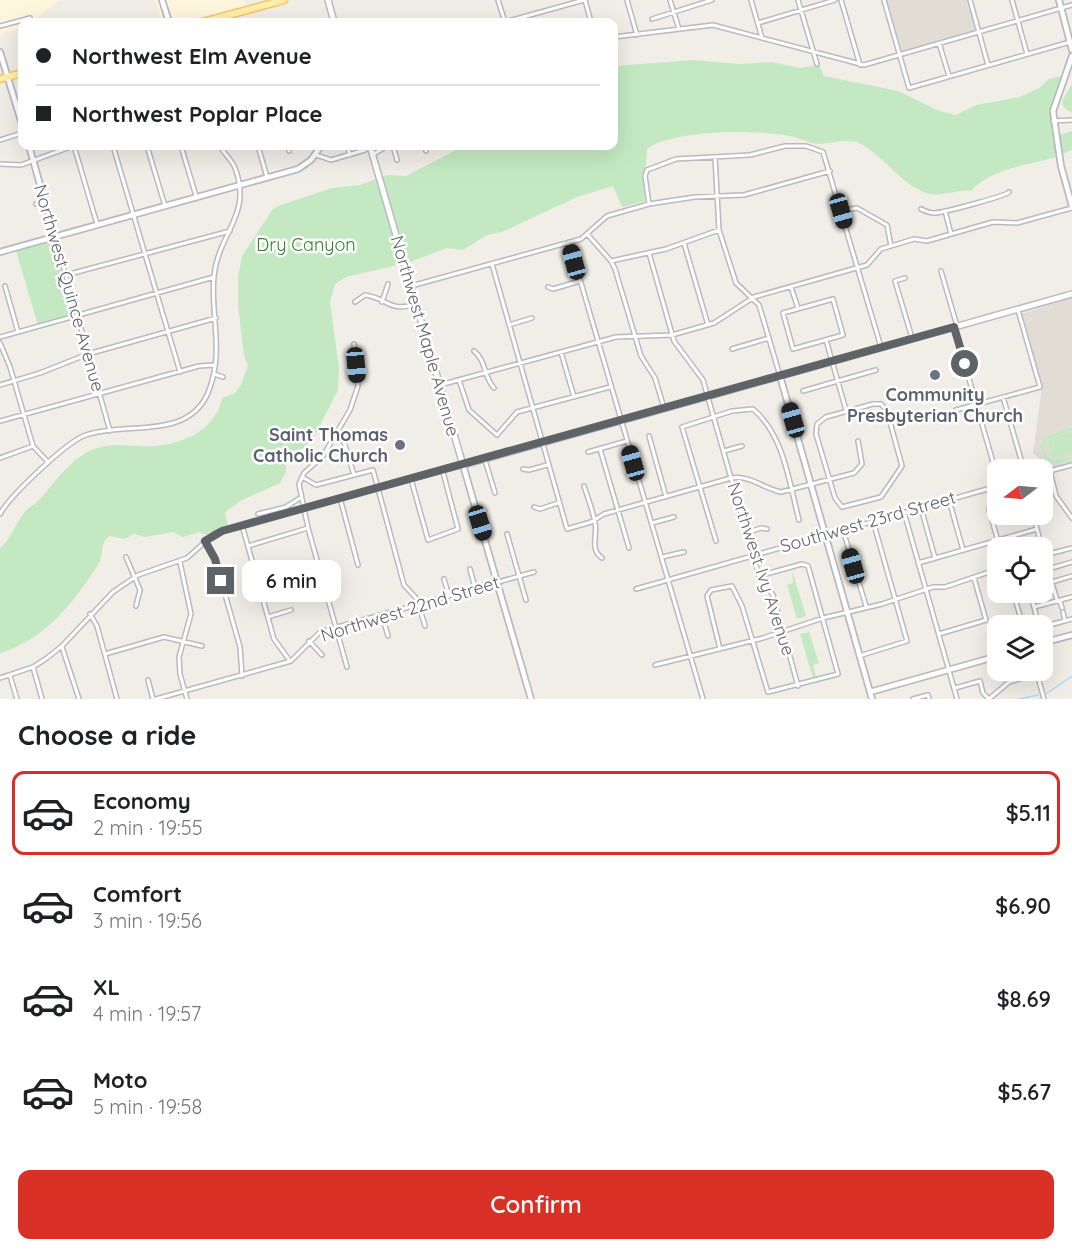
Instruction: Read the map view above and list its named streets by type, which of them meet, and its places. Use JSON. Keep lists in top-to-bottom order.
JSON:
{
  "streets": {
    "main road": ["Northwest Maple Avenue"],
    "street": [
      "Northwest Quince Avenue",
      "Southwest 23rd Street",
      "Northwest Ivy Avenue",
      "Northwest 22nd Street"
    ]
  },
  "crossings": [
    ["Northwest Maple Avenue", "Northwest 22nd Street"],
    ["Southwest 23rd Street", "Northwest Ivy Avenue"]
  ],
  "parks": ["Dry Canyon"],
  "places": ["Community Presbyterian Church", "Saint Thomas Catholic Church"],
  "north": "left",
  "page": {
    "banner": ["Northwest Elm Avenue", "Northwest Poplar Place"],
    "bubble": "6 min",
    "heading": "Choose a ride",
    "list": [
      {
        "name": "Economy",
        "note": "2 min · 19:55",
        "value": "$5.11"
      },
      {
        "name": "Comfort",
        "note": "3 min · 19:56",
        "value": "$6.90"
      },
      {
        "name": "XL",
        "note": "4 min · 19:57",
        "value": "$8.69"
      },
      {
        "name": "Moto",
        "note": "5 min · 19:58",
        "value": "$5.67"
      }
    ],
    "buttons": "Confirm"
  }
}
